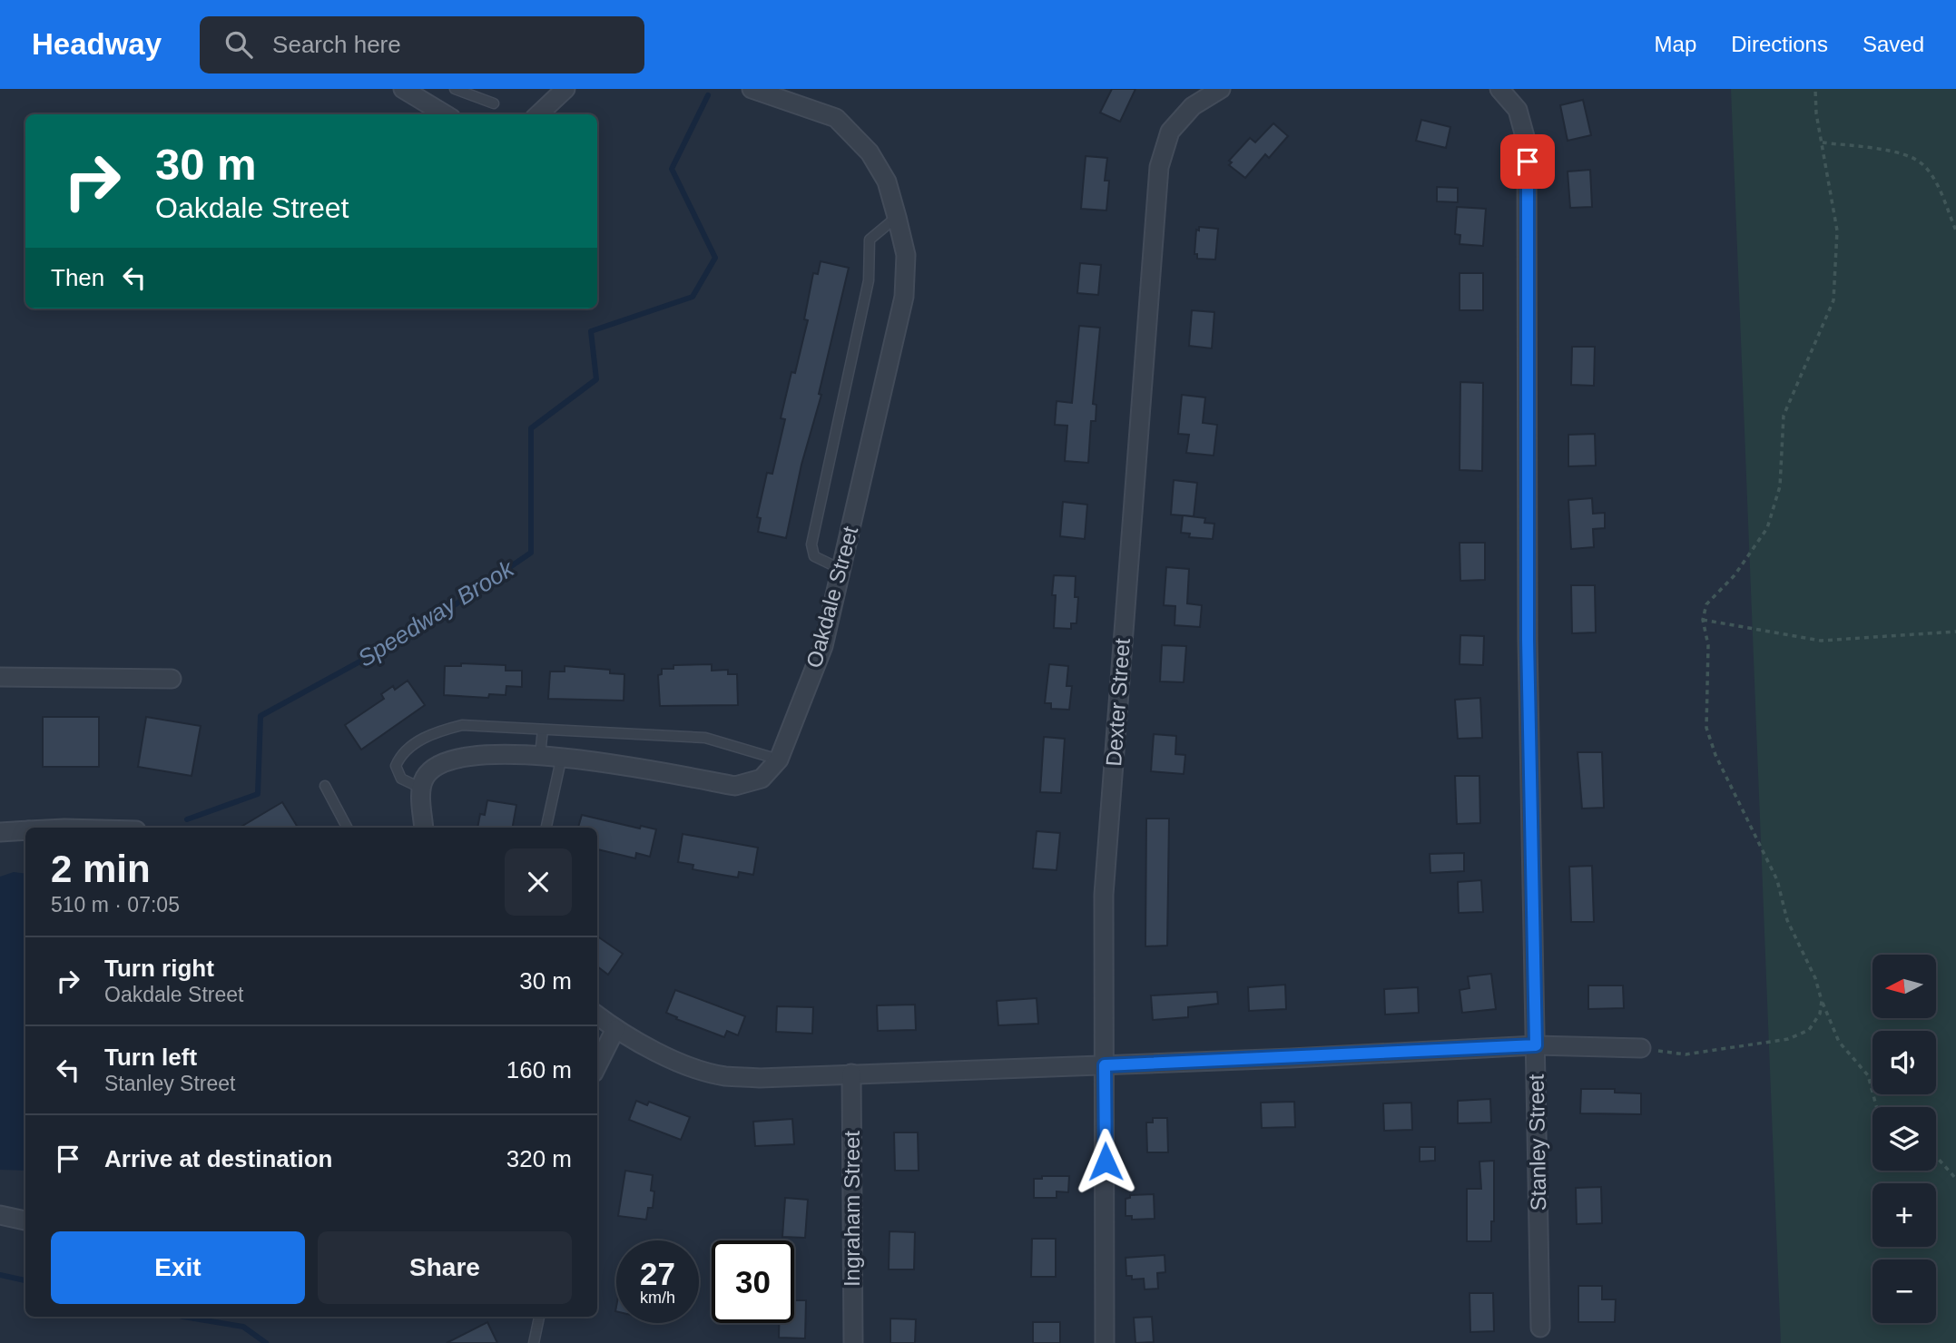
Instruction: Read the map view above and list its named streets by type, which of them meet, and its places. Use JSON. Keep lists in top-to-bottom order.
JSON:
{
  "streets": {
    "street": [
      "Oakdale Street",
      "Dexter Street",
      "Stanley Street",
      "Ingraham Street"
    ]
  },
  "water": ["Speedway Brook"],
  "north": "left",
  "page": {
    "header": "Headway",
    "search": "Search here",
    "nav": ["Map", "Directions", "Saved"],
    "turn": ["30 m", "Oakdale Street"],
    "then": "Then",
    "heading": ["2 min", "510 m · 07:05"],
    "list": [
      {
        "name": "Turn right",
        "note": "Oakdale Street",
        "value": "30 m"
      },
      {
        "name": "Turn left",
        "note": "Stanley Street",
        "value": "160 m"
      },
      {
        "name": "Arrive at destination",
        "value": "320 m"
      }
    ],
    "map_buttons": ["+", "−"],
    "buttons": ["Exit", "Share"],
    "speed": "27 km/h",
    "limit": "30"
  }
}
